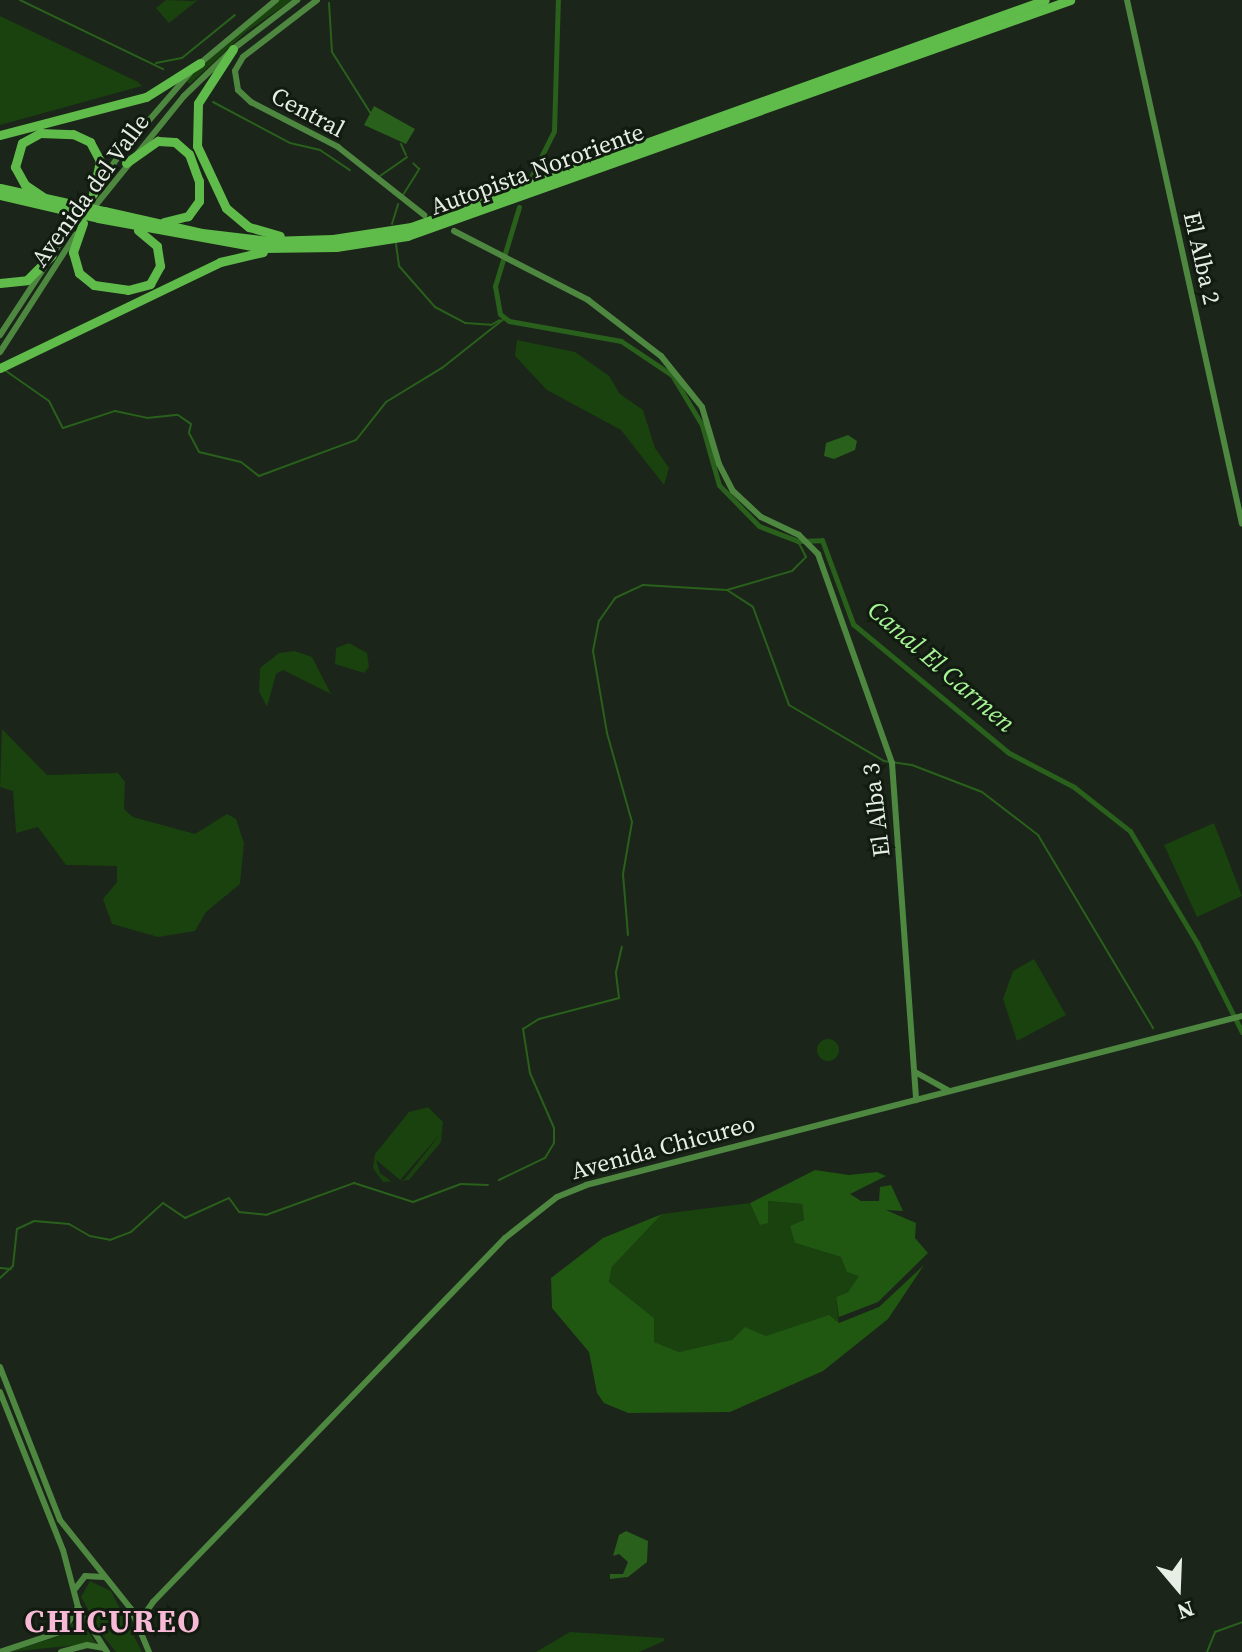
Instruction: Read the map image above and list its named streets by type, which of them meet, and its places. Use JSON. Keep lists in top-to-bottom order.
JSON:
{
  "streets": {
    "highway": ["Autopista Nororiente"],
    "main road": [
      "Central",
      "Avenida del Valle",
      "El Alba 2",
      "El Alba 3",
      "Avenida Chicureo"
    ]
  },
  "crossings": [
    ["El Alba 3", "Avenida Chicureo"]
  ],
  "districts": ["CHICUREO"],
  "water": ["Canal El Carmen"],
  "north": "bottom"
}
